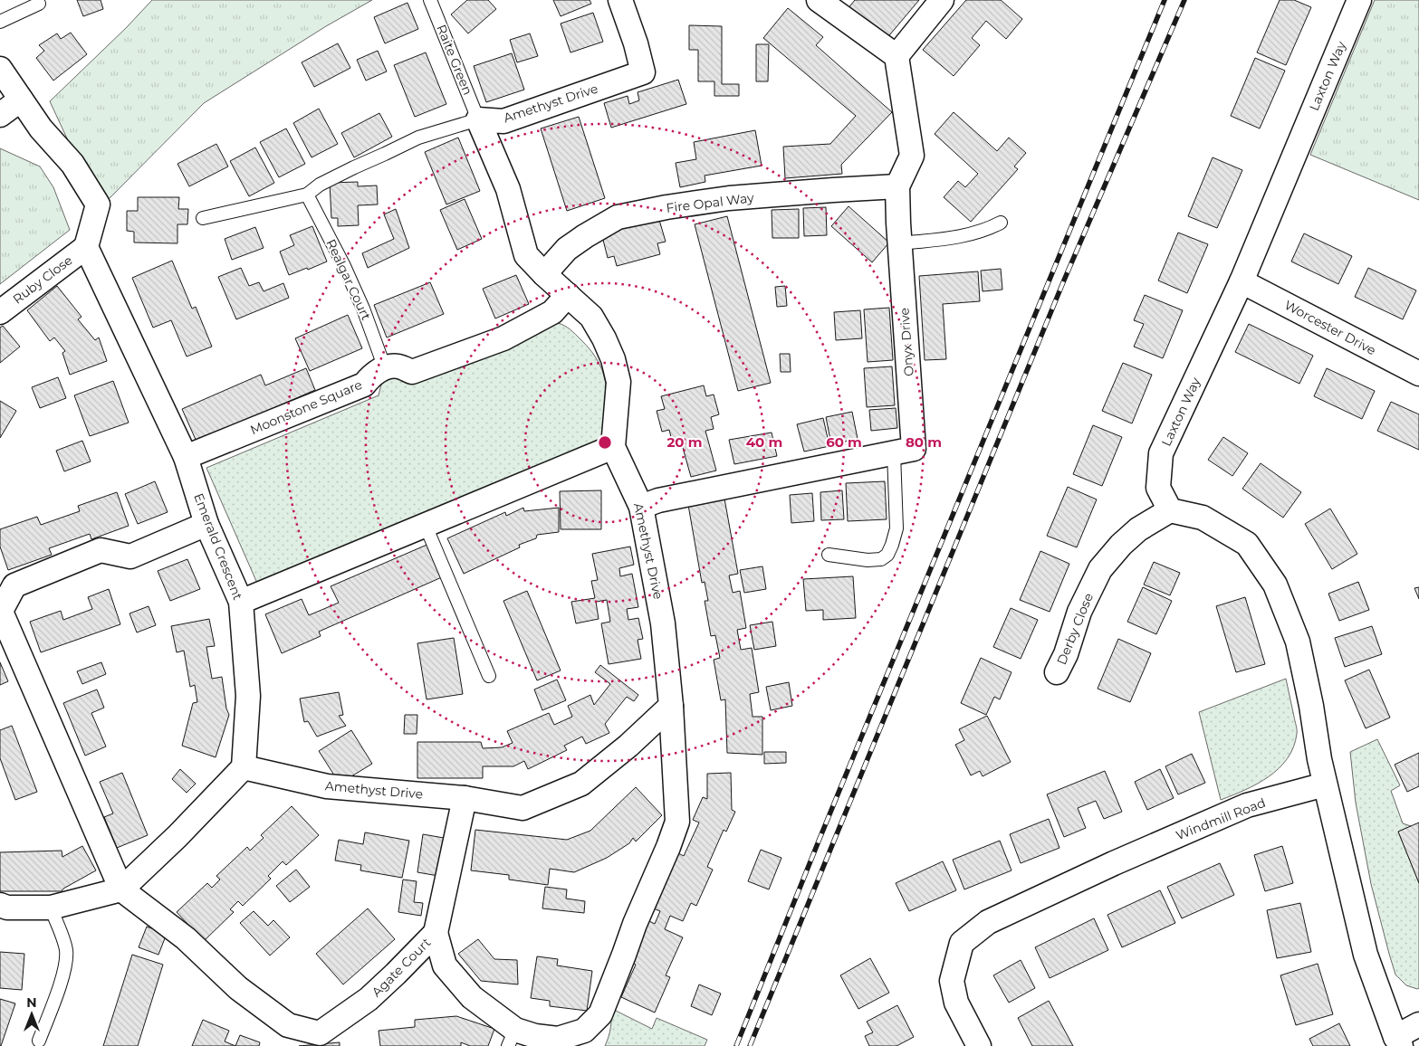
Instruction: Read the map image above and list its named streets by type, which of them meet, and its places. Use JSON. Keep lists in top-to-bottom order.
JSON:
{
  "streets": {
    "street": [
      "Laxton Way",
      "Amethyst Drive",
      "Fire Opal Way",
      "Ruby Close",
      "Worcester Drive",
      "Onyx Drive",
      "Moonstone Square",
      "Emerald Crescent",
      "Derby Close",
      "Windmill Road",
      "Agate Court"
    ],
    "lane": ["Raite Green", "Realgar Court"]
  },
  "crossings": [
    ["Raite Green", "Amethyst Drive"],
    ["Laxton Way", "Worcester Drive"],
    ["Laxton Way", "Derby Close"],
    ["Amethyst Drive", "Fire Opal Way"],
    ["Amethyst Drive", "Onyx Drive"],
    ["Amethyst Drive", "Emerald Crescent"],
    ["Amethyst Drive", "Agate Court"],
    ["Fire Opal Way", "Onyx Drive"],
    ["Ruby Close", "Emerald Crescent"],
    ["Realgar Court", "Moonstone Square"],
    ["Moonstone Square", "Emerald Crescent"]
  ],
  "north": "top",
  "rings": [
    "20 m",
    "40 m",
    "60 m",
    "80 m"
  ]
}
